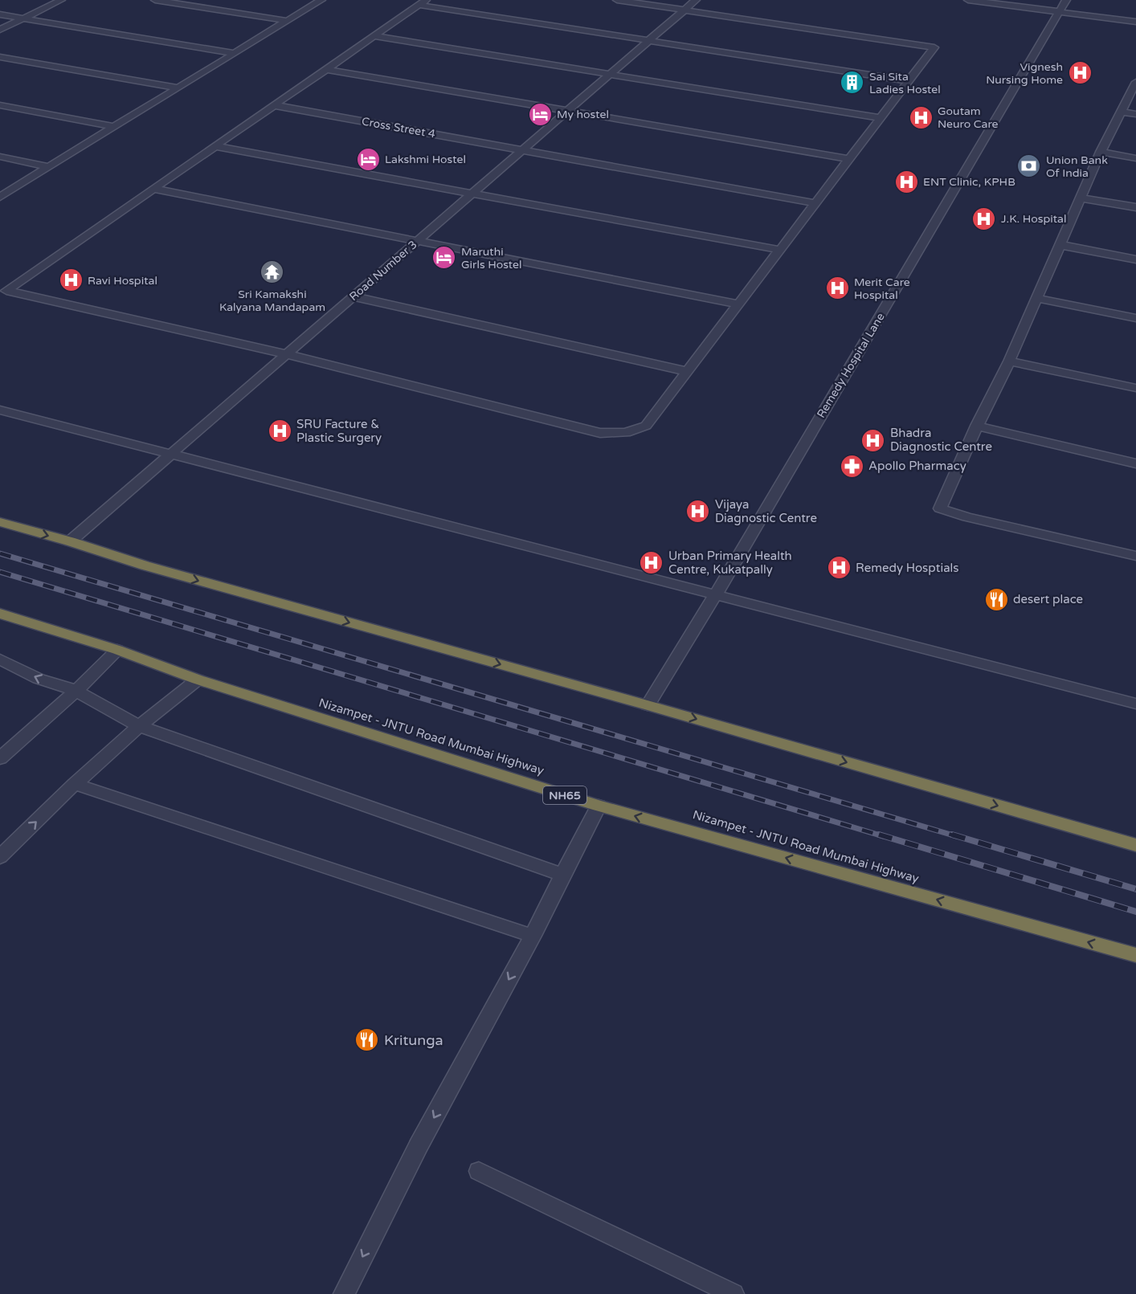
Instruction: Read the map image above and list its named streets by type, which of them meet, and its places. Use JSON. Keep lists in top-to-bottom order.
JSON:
{
  "streets": {
    "highway": ["Nizampet - JNTU Road Mumbai Highway", "NH65"],
    "street": ["Cross Street 4", "Road Number 3", "Remedy Hospital Lane"]
  },
  "crossings": [
    ["Cross Street 4", "Road Number 3"]
  ],
  "places": {
    "hospital": [
      "Vignesh Nursing Home",
      "Goutam Neuro Care",
      "ENT Clinic, KPHB",
      "J.K. Hospital",
      "Ravi Hospital",
      "Merit Care Hospital",
      "SRU Facture & Plastic Surgery",
      "Bhadra Diagnostic Centre",
      "Vijaya Diagnostic Centre",
      "Urban Primary Health Centre, Kukatpally",
      "Remedy Hosptials"
    ],
    "building": ["Sai Sita Ladies Hostel"],
    "hotel": ["My hostel", "Lakshmi Hostel", "Maruthi Girls Hostel"],
    "bank": ["Union Bank Of India"],
    "temple": ["Sri Kamakshi Kalyana Mandapam"],
    "pharmacy": ["Apollo Pharmacy"],
    "restaurant": ["desert place", "Kritunga"]
  }
}
